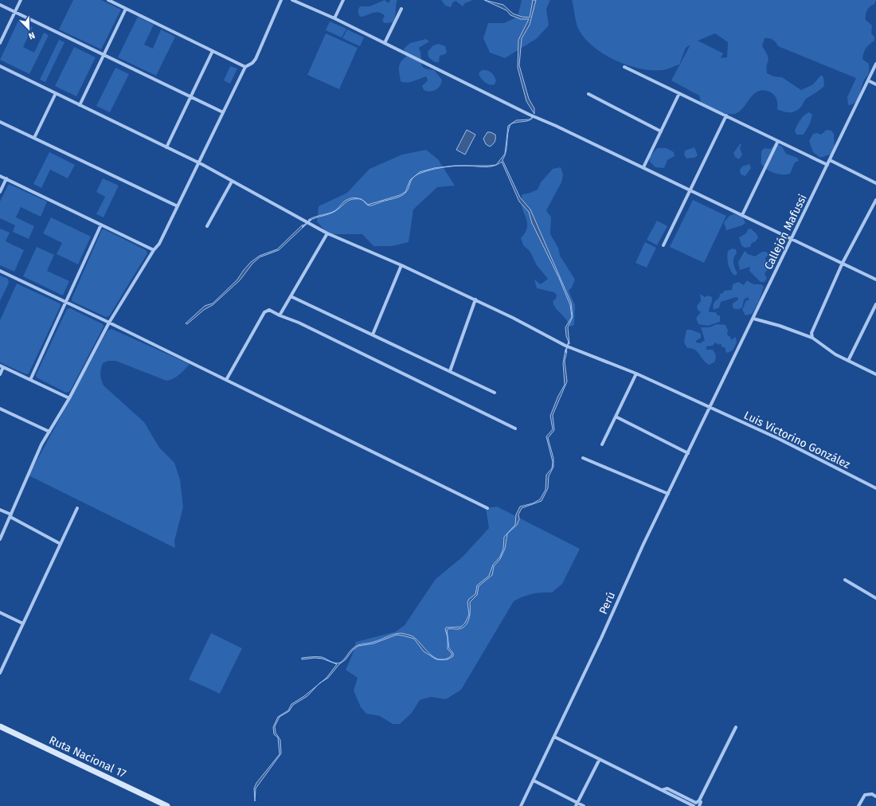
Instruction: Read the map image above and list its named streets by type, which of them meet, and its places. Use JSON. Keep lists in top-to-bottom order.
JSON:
{
  "streets": {
    "street": [
      "Callejón Mafussi",
      "Luis Victorino González",
      "Perú",
      "Ruta Nacional 17"
    ]
  },
  "crossings": [
    ["Callejón Mafussi", "Luis Victorino González"],
    ["Callejón Mafussi", "Perú"],
    ["Luis Victorino González", "Perú"]
  ],
  "north": "bottom right"
}
